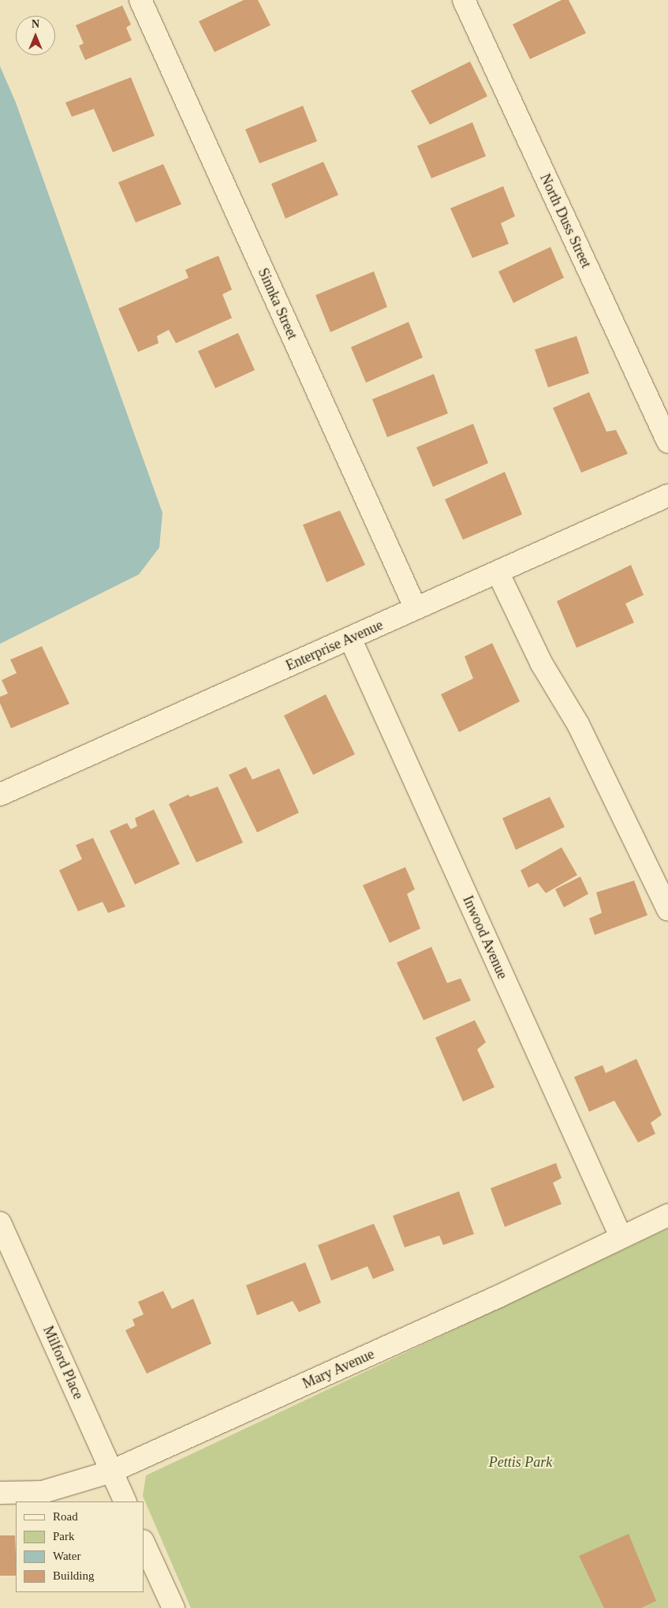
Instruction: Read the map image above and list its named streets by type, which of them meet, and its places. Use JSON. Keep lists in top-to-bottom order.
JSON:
{
  "streets": {
    "street": [
      "North Duss Street",
      "Sinnka Street",
      "Enterprise Avenue",
      "Inwood Avenue",
      "Milford Place",
      "Mary Avenue"
    ]
  },
  "crossings": [
    ["Sinnka Street", "Enterprise Avenue"],
    ["Enterprise Avenue", "Inwood Avenue"],
    ["Inwood Avenue", "Mary Avenue"],
    ["Milford Place", "Mary Avenue"]
  ],
  "parks": ["Pettis Park"],
  "legend": [
    "Road",
    "Park",
    "Water",
    "Building"
  ],
  "north": "top"
}
